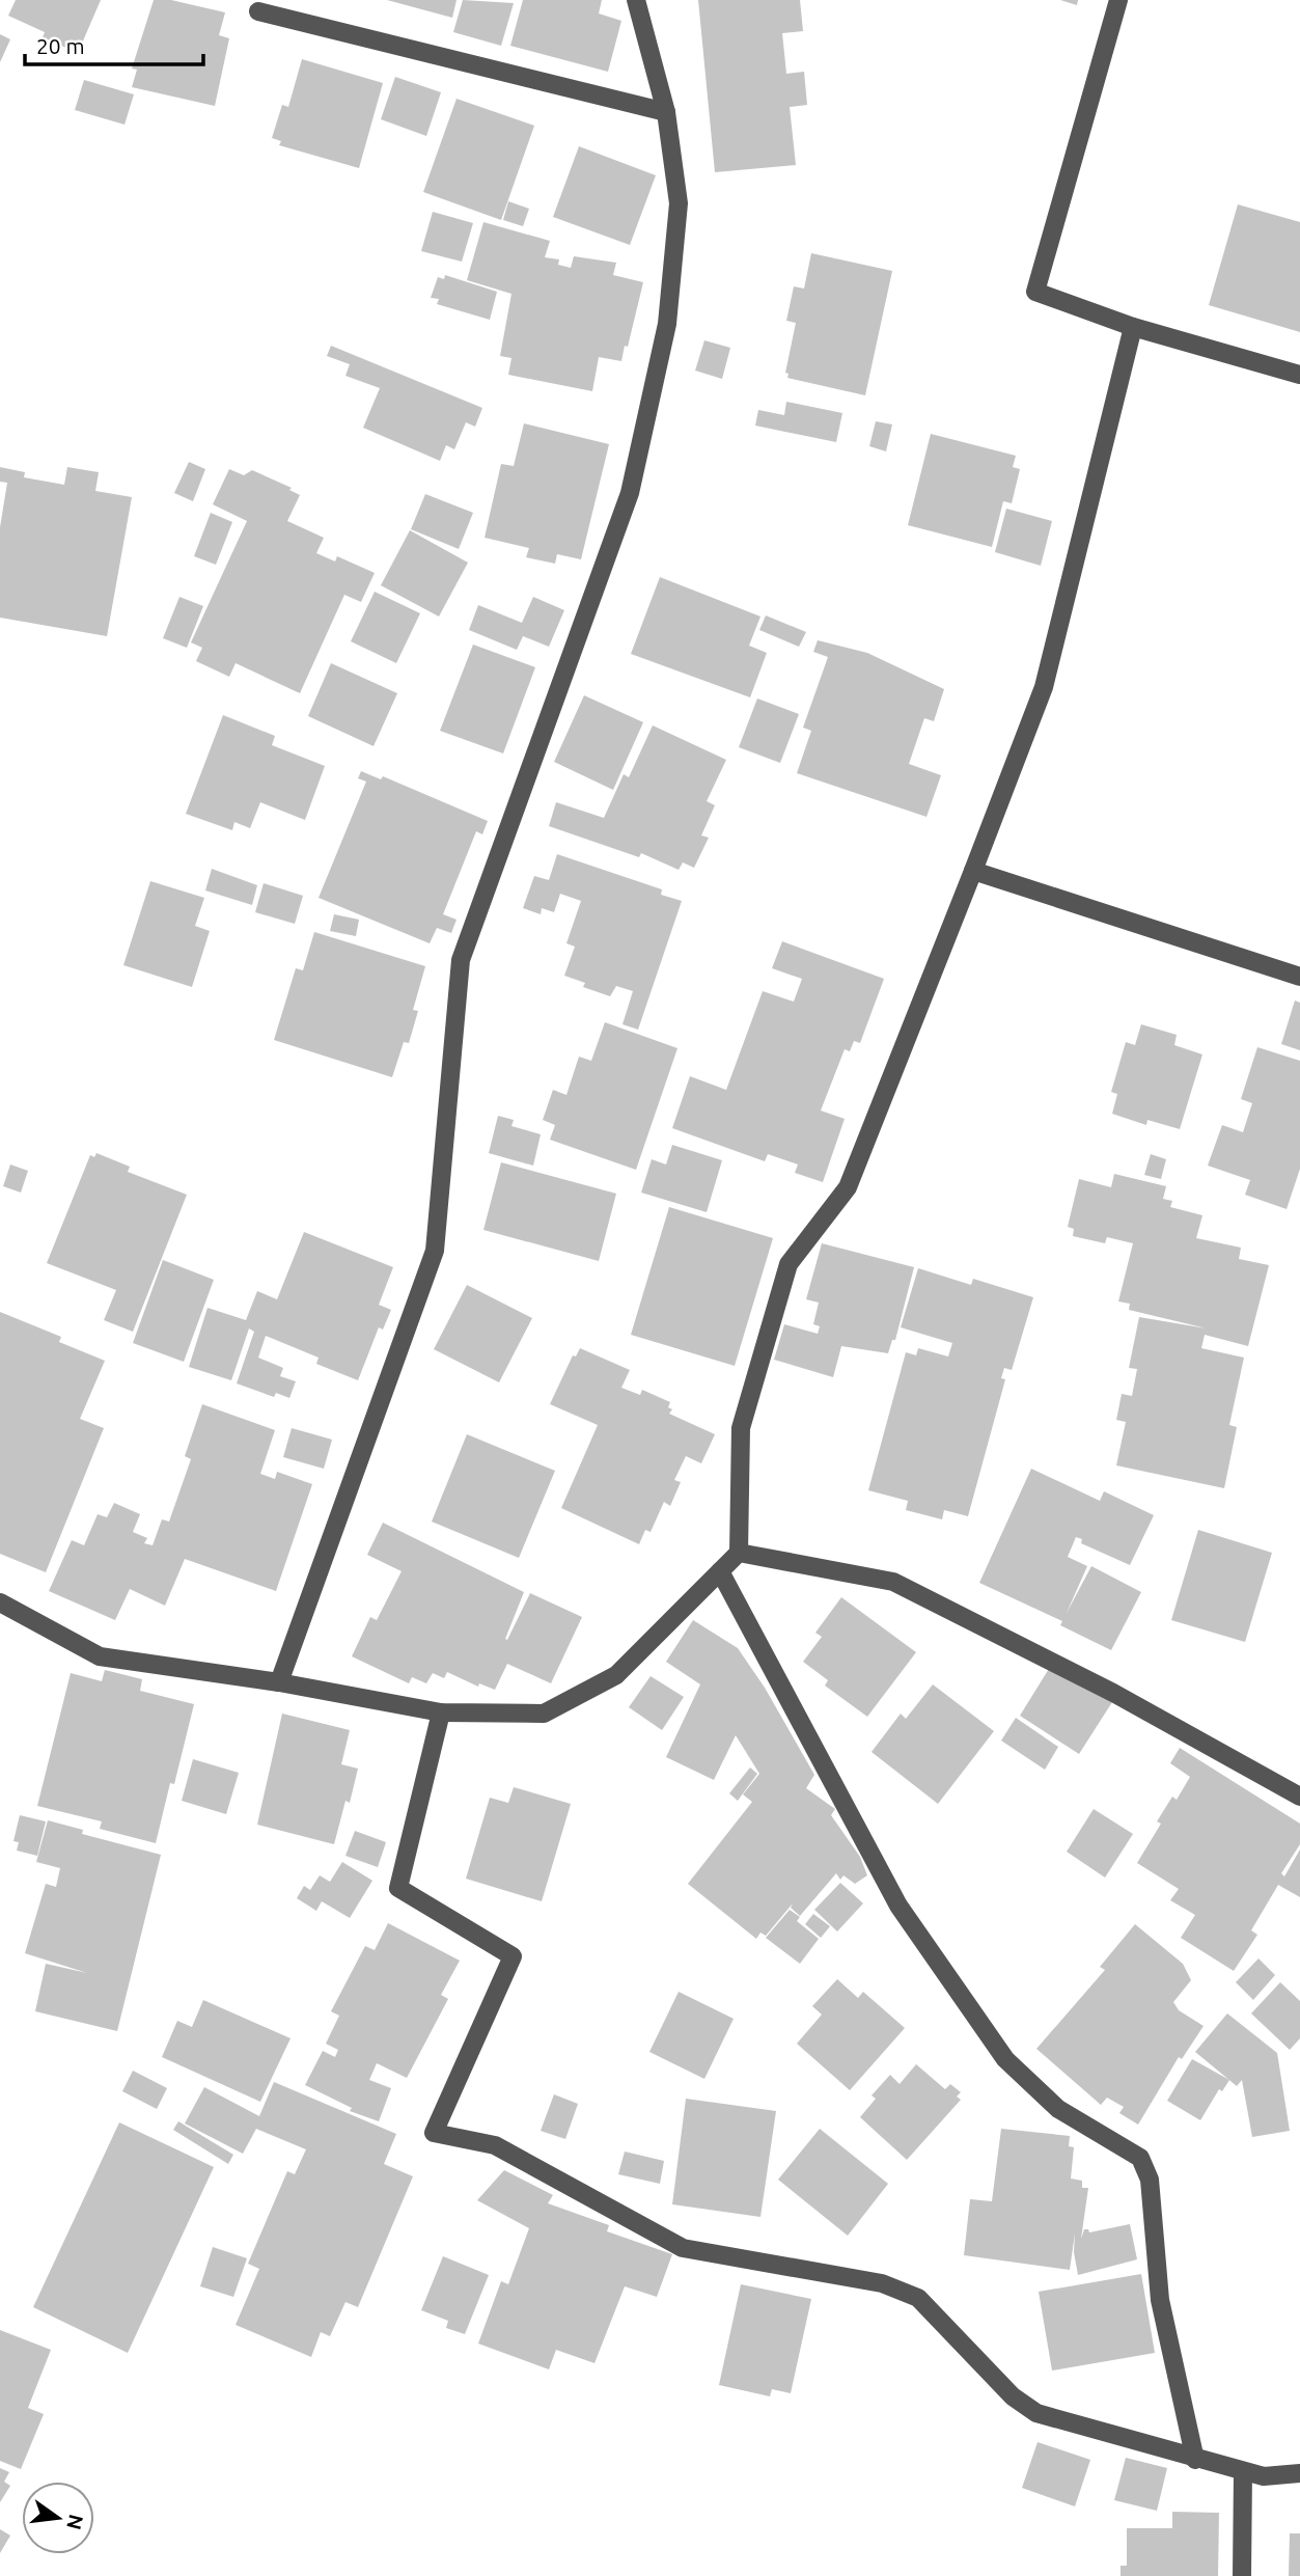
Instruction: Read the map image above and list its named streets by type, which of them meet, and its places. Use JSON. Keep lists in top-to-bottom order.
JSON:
{
  "scale_bar": "20 m",
  "north": "right"
}
